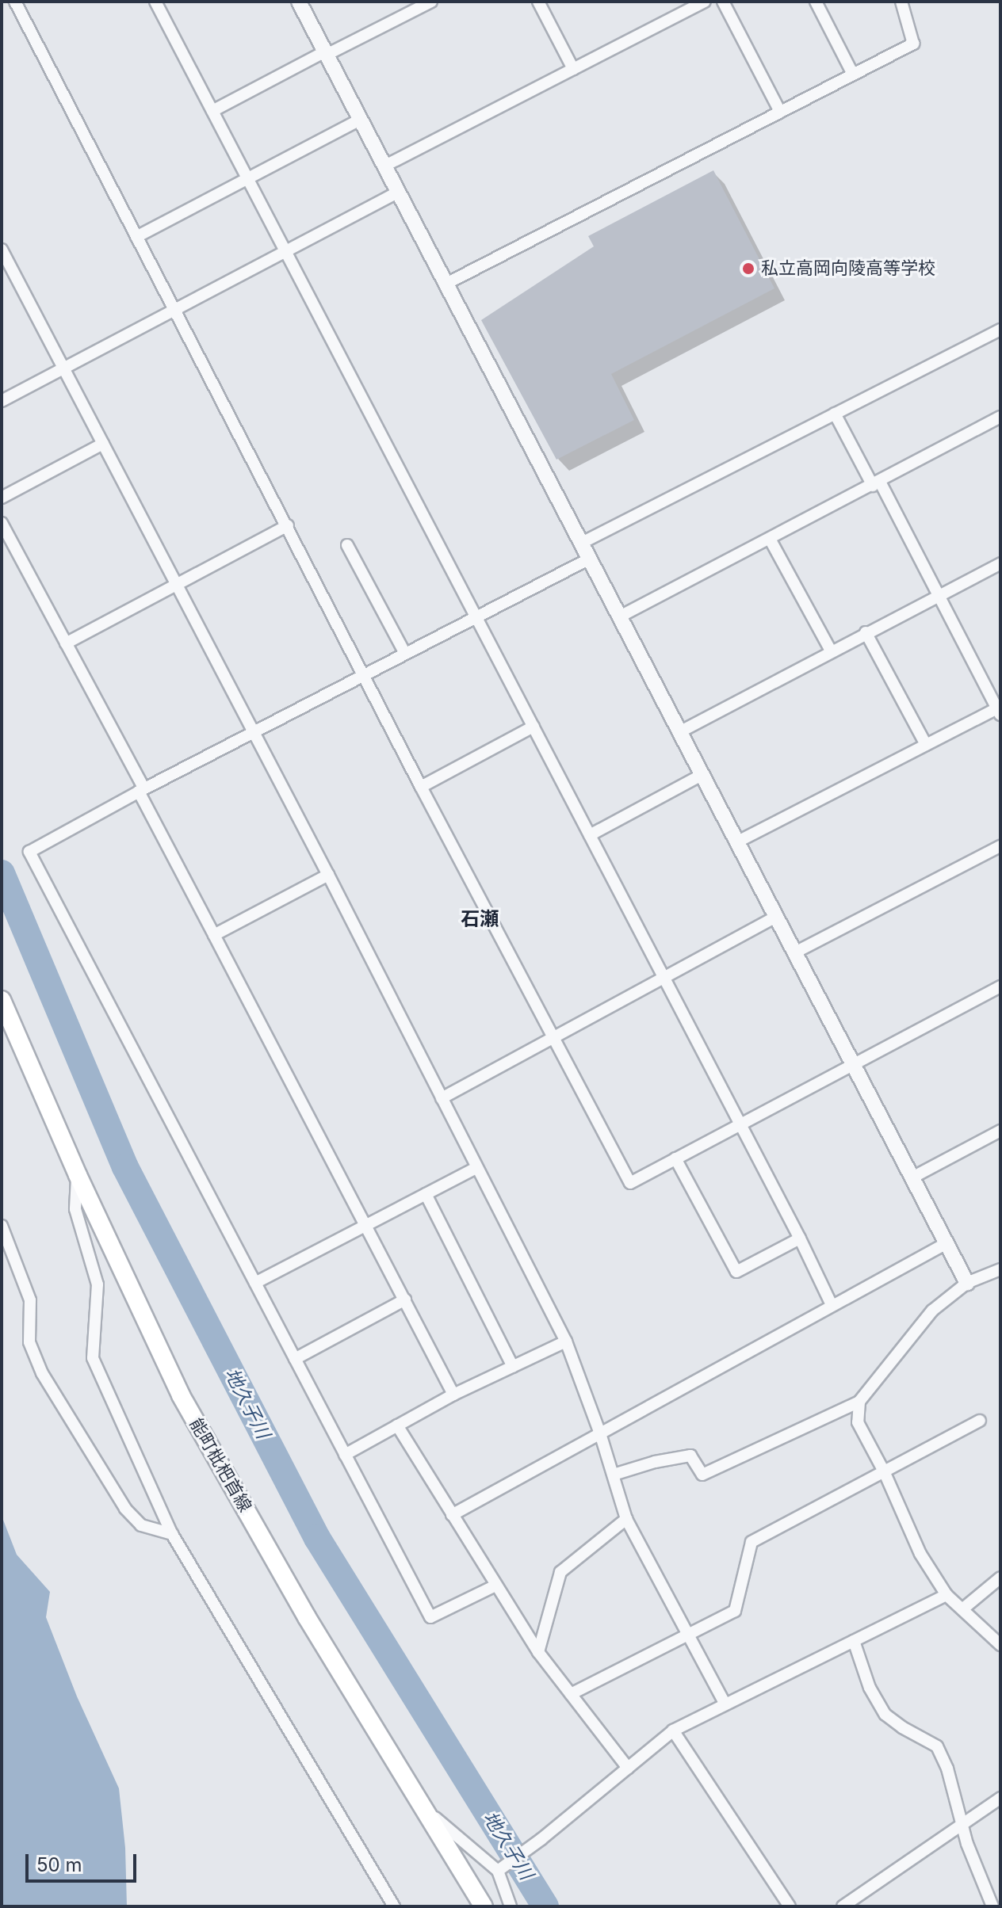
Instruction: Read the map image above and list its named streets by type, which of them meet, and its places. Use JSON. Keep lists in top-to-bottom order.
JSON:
{
  "streets": {
    "main road": ["能町枇杷首線"]
  },
  "districts": ["石瀬"],
  "water": ["地久子川"],
  "places": ["私立高岡向陵高等学校"],
  "scale_bar": "50 m"
}
